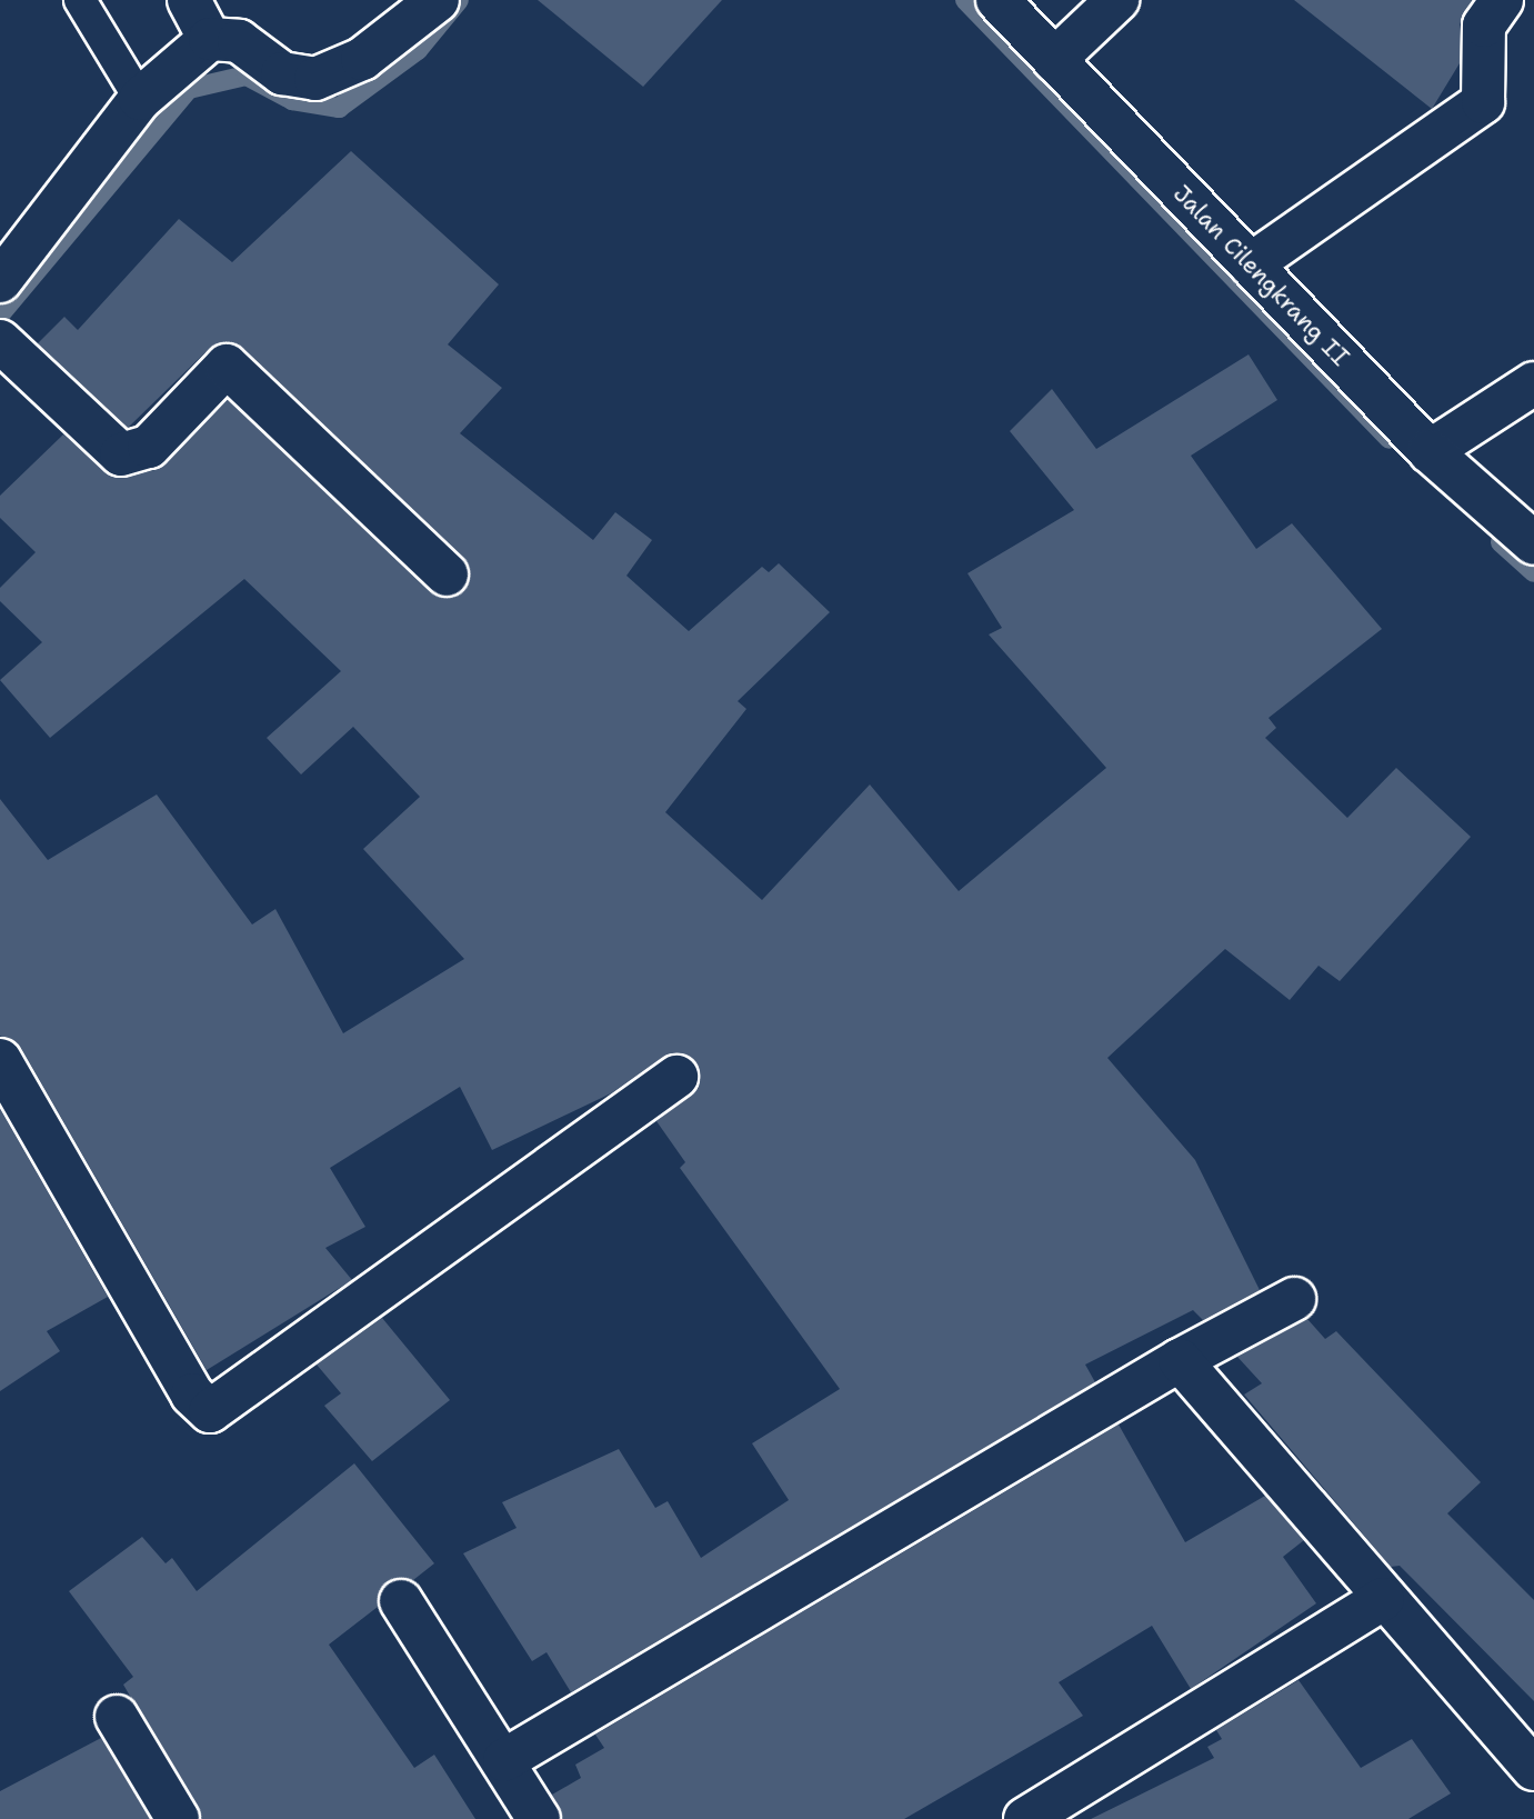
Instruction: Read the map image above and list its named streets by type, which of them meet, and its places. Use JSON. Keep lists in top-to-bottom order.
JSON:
{
  "streets": {
    "street": ["Jalan Cilengkrang II"]
  }
}
